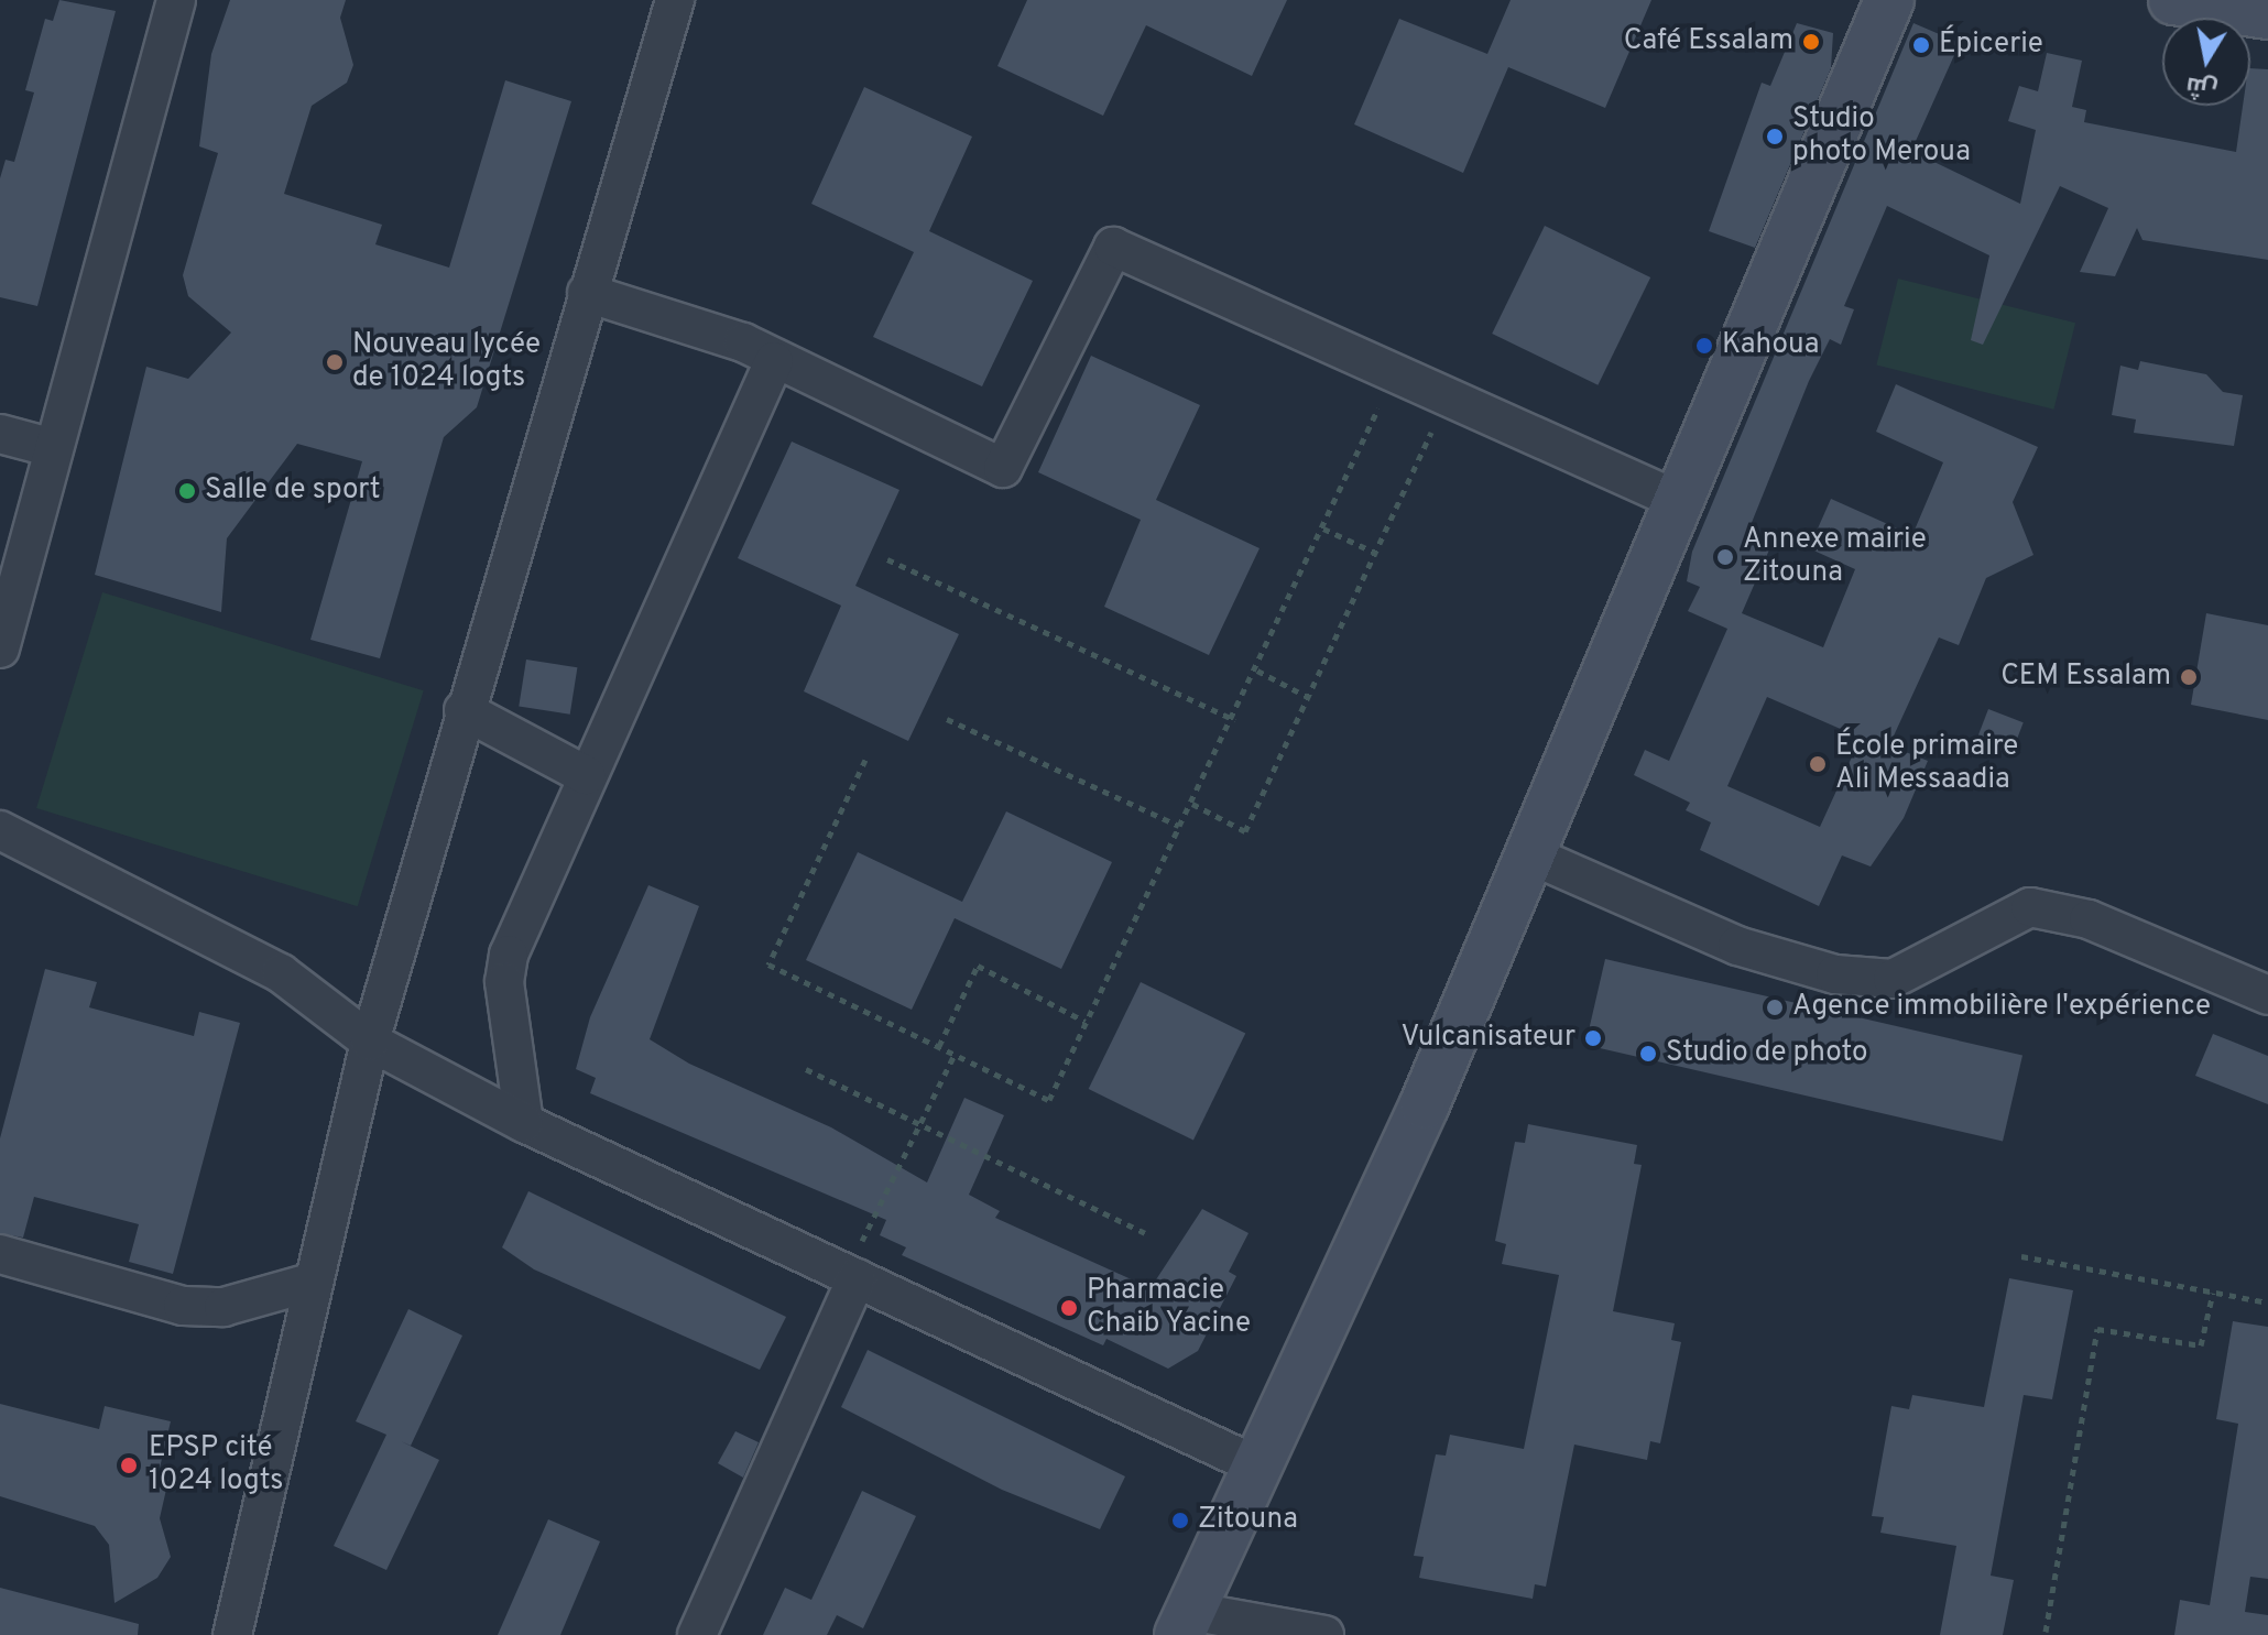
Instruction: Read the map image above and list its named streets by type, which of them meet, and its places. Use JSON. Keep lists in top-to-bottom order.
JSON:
{
  "places": [
    "Café Essalam",
    "Épicerie",
    "Studio photo Meroua",
    "Kahoua",
    "Nouveau lycée de 1024 logts",
    "Salle de sport",
    "Annexe mairie Zitouna",
    "CEM Essalam",
    "École primaire Ali Messaadia",
    "Agence immobilière l'expérience",
    "Vulcanisateur",
    "Studio de photo",
    "Pharmacie Chaib Yacine",
    "EPSP cité 1024 logts",
    "Zitouna"
  ],
  "north": "bottom"
}
